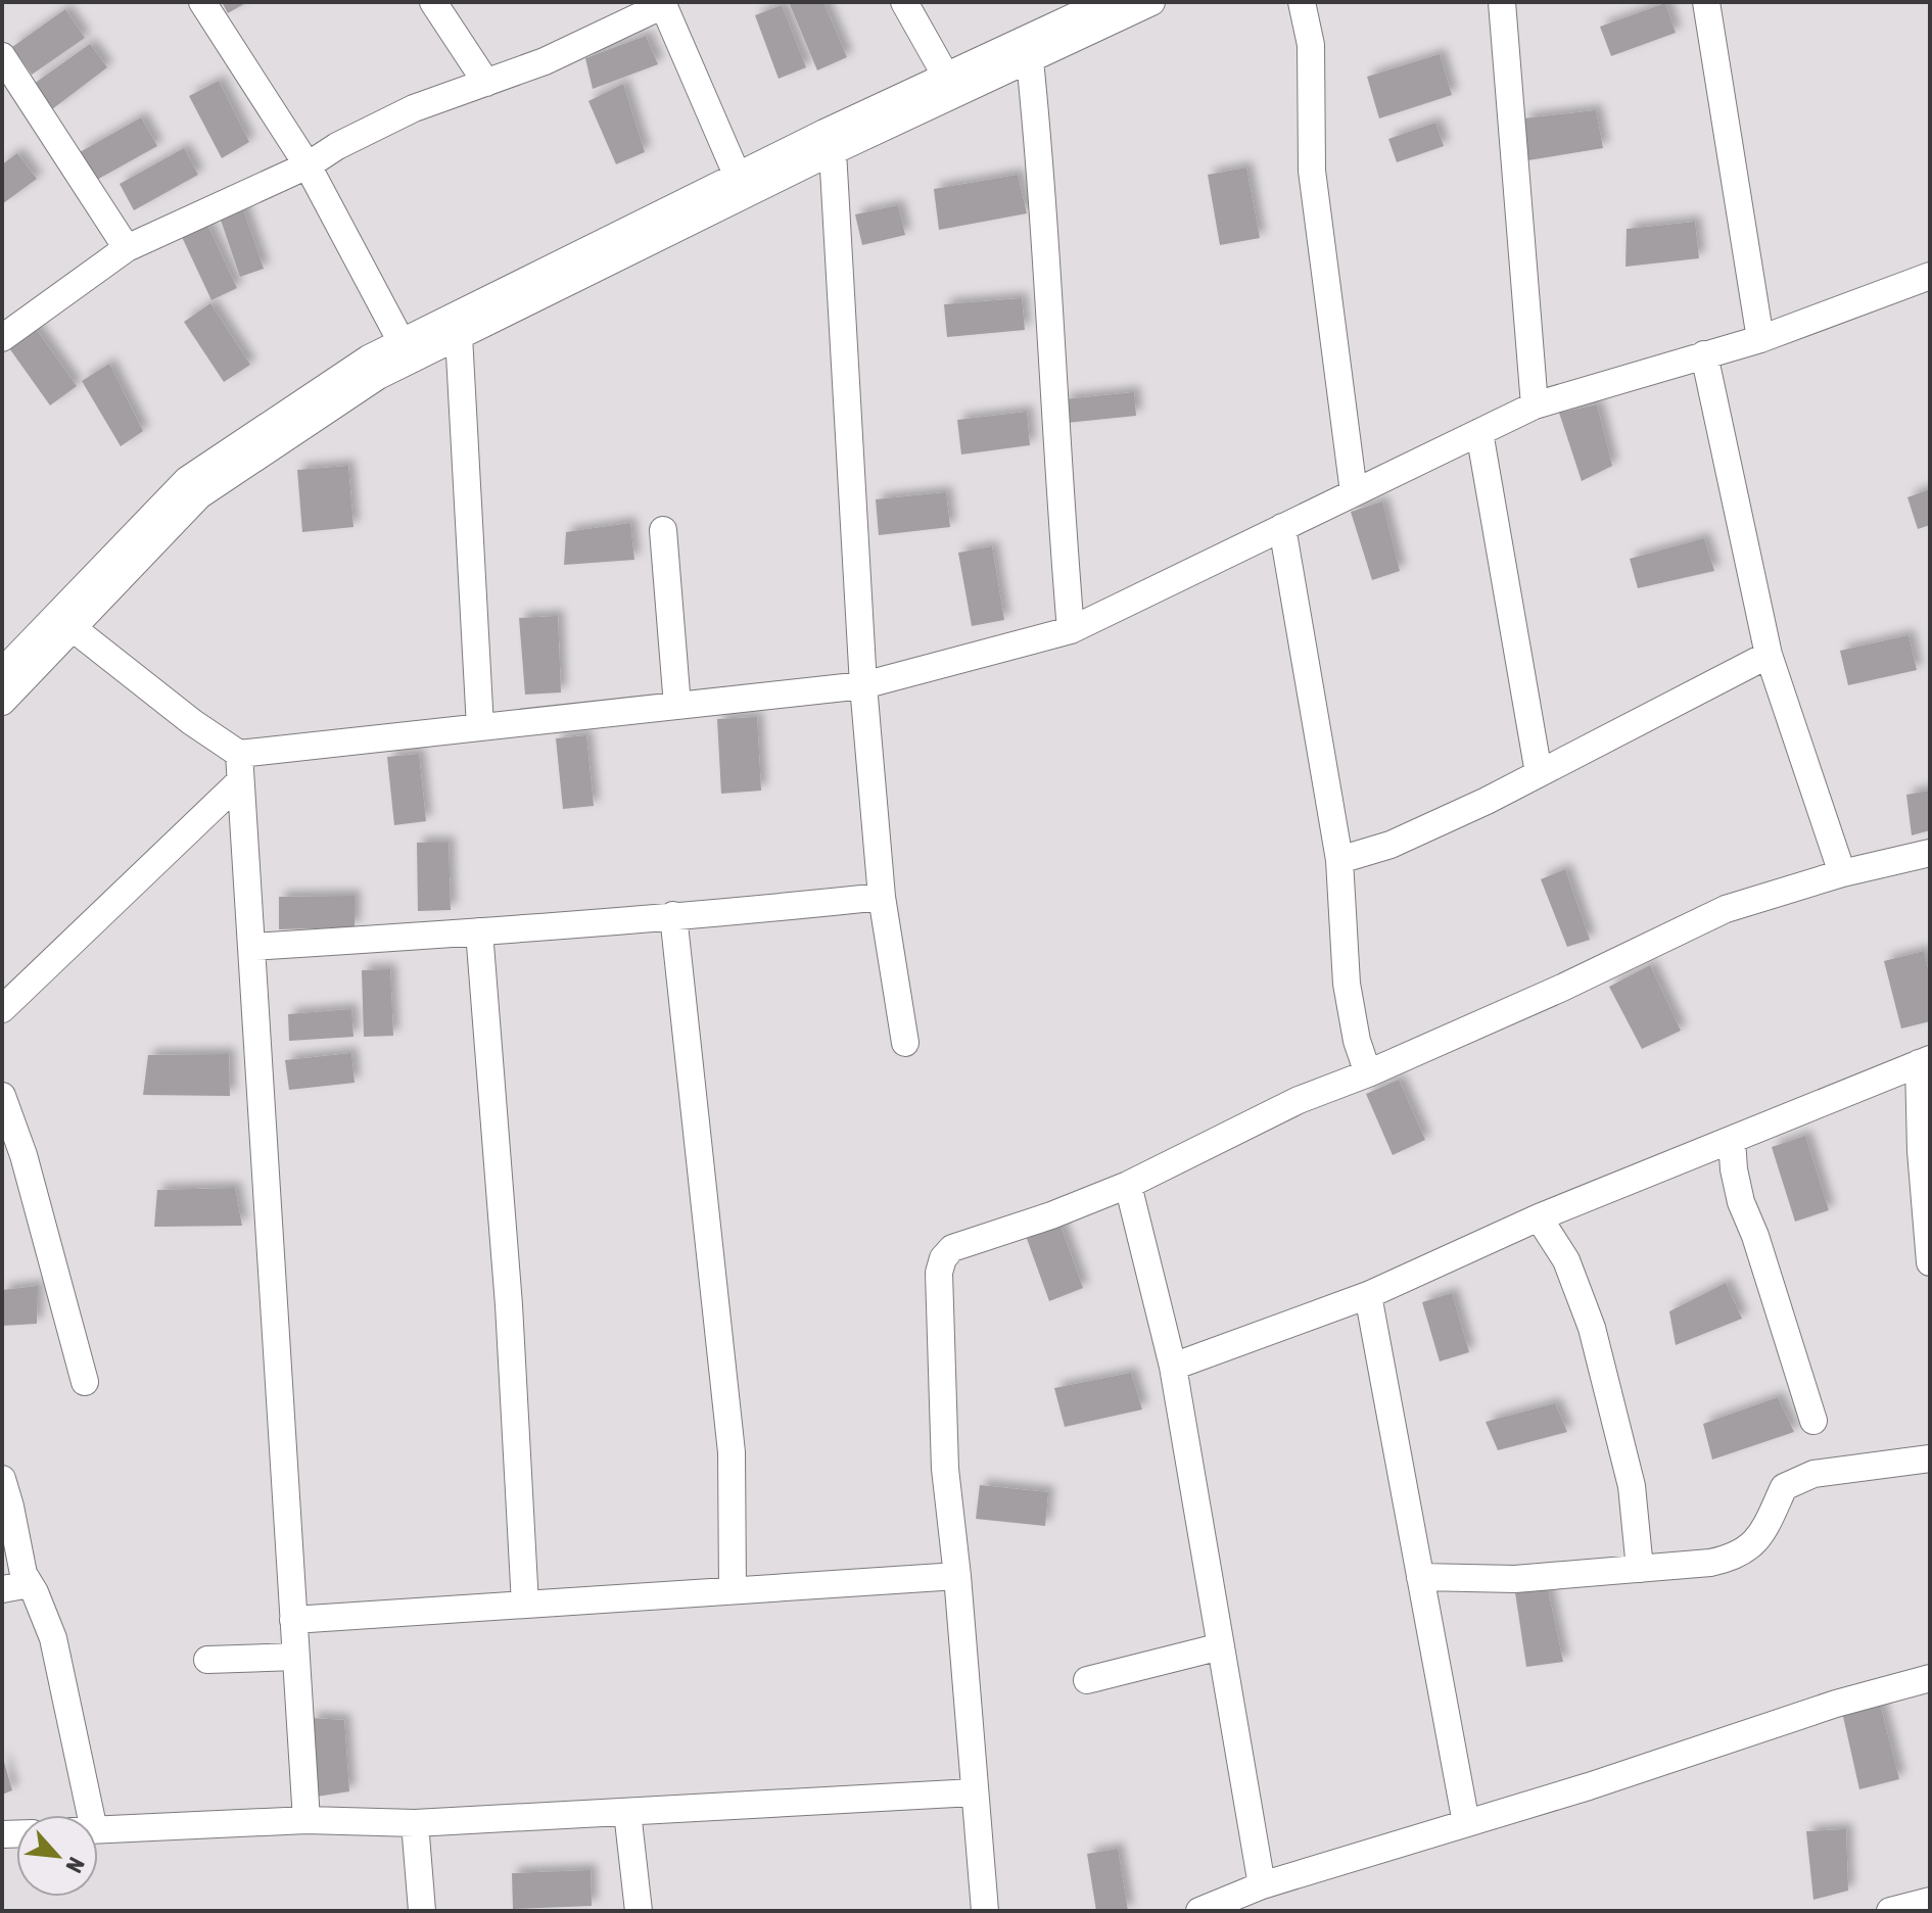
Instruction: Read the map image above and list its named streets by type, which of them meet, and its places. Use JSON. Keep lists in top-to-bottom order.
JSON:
{
  "north": "bottom right"
}
